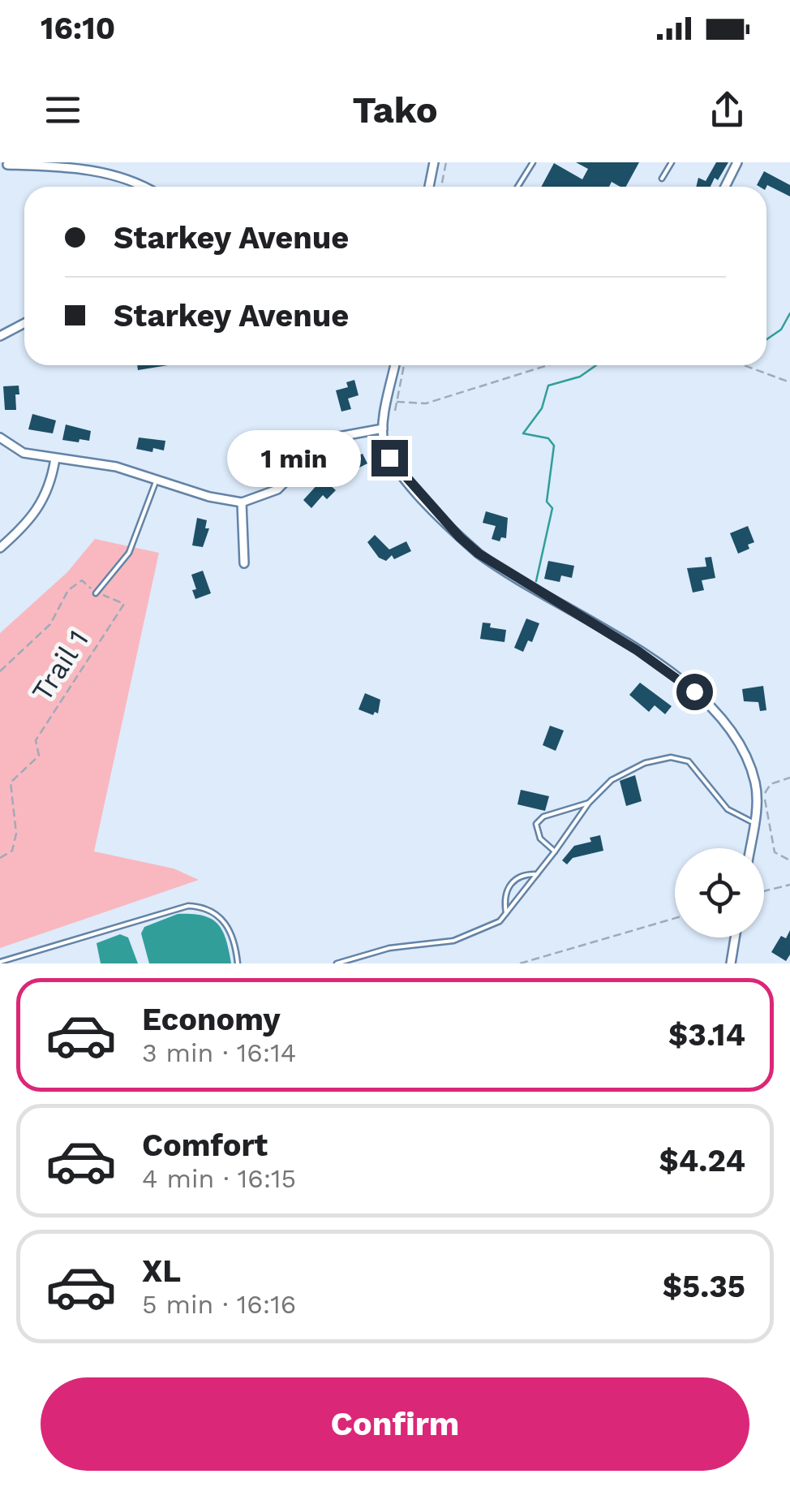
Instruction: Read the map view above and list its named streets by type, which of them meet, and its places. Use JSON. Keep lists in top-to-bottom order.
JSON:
{
  "streets": {
    "path": ["Trail 1"]
  },
  "page": {
    "status": "16:10",
    "header": "Tako",
    "banner": ["Starkey Avenue", "Starkey Avenue"],
    "bubble": "1 min",
    "list": [
      {
        "name": "Economy",
        "note": "3 min · 16:14",
        "value": "$3.14"
      },
      {
        "name": "Comfort",
        "note": "4 min · 16:15",
        "value": "$4.24"
      },
      {
        "name": "XL",
        "note": "5 min · 16:16",
        "value": "$5.35"
      }
    ],
    "buttons": "Confirm"
  }
}
